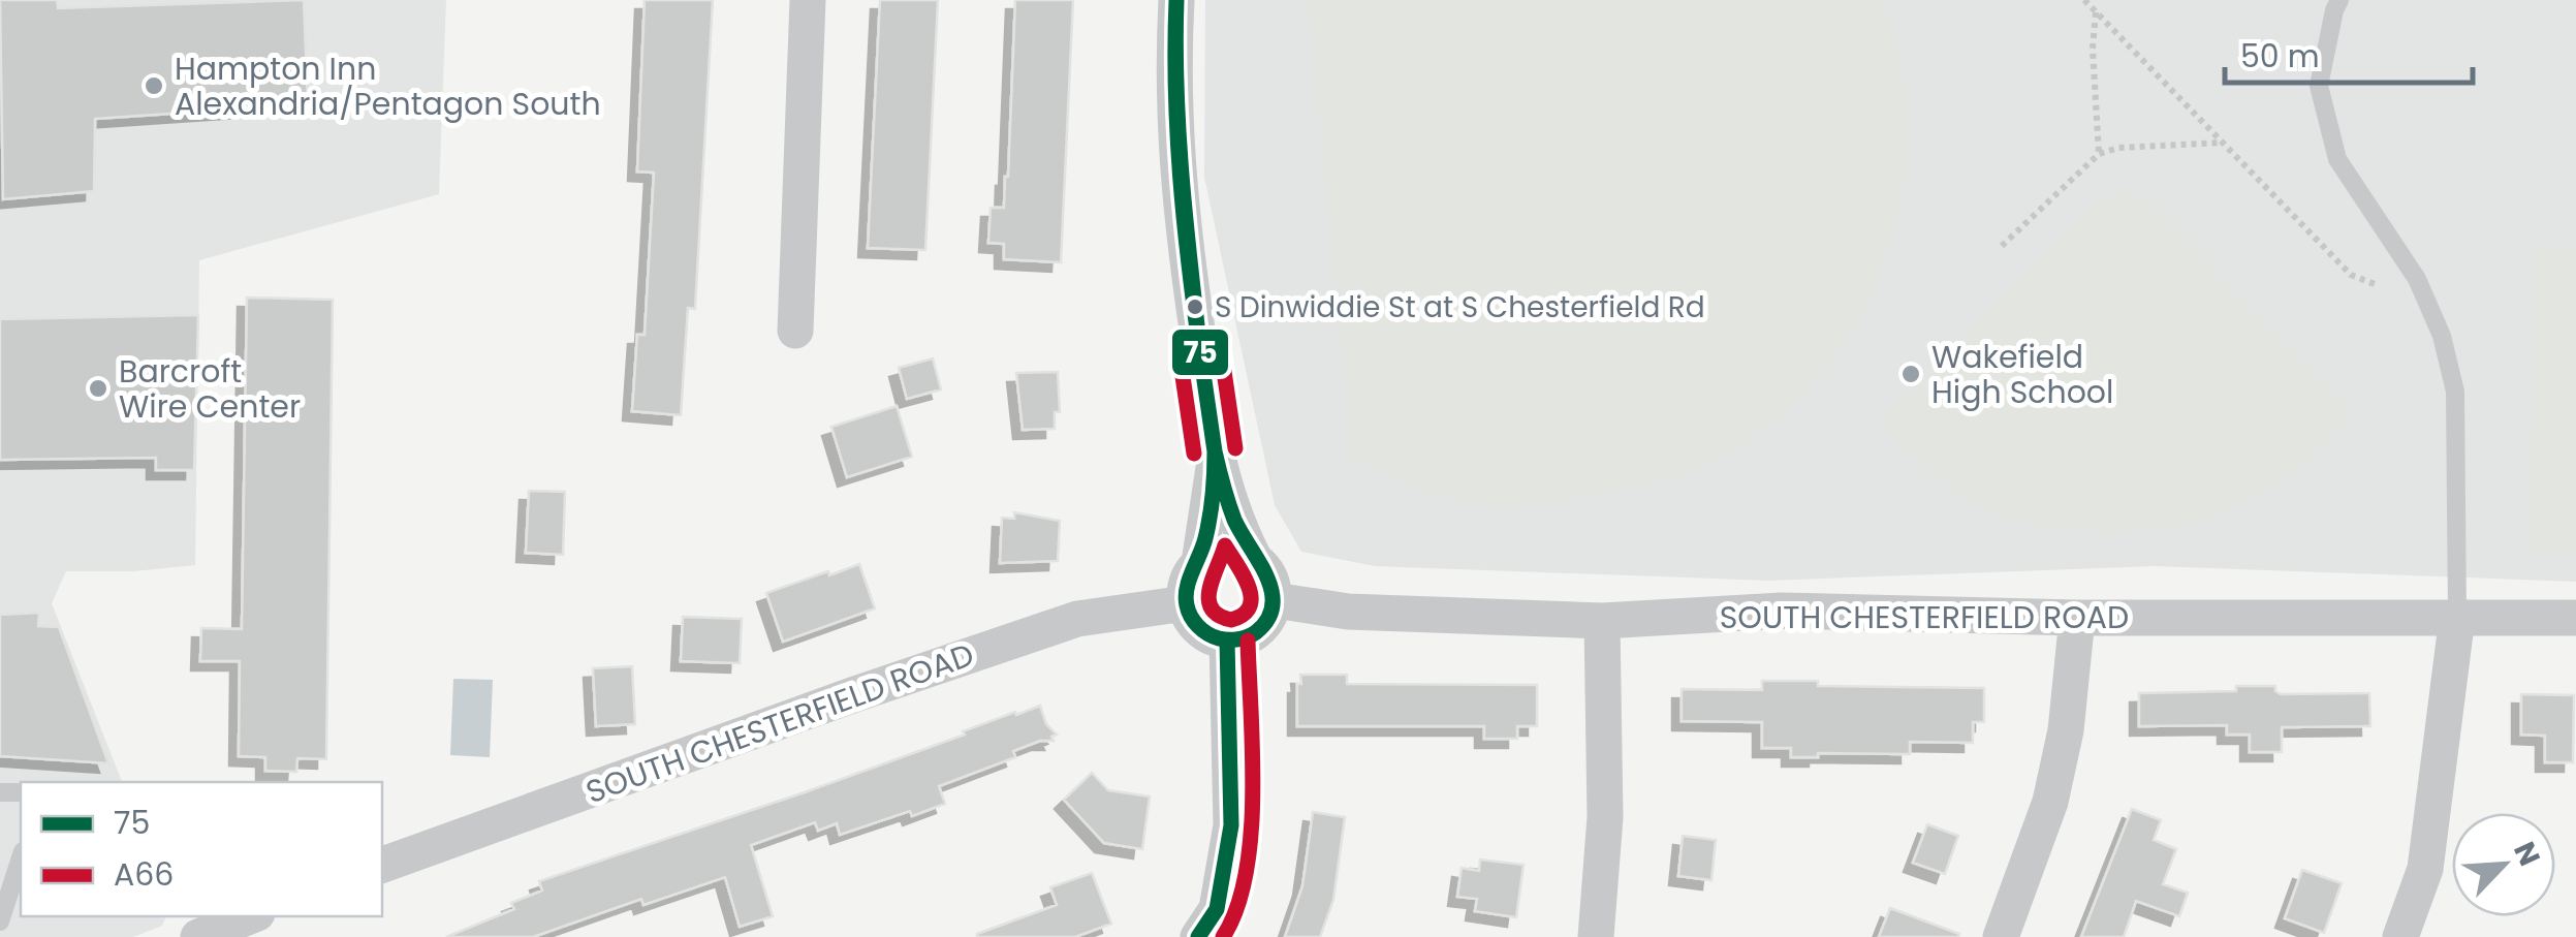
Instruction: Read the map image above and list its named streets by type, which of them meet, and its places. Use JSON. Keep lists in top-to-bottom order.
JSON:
{
  "streets": {
    "street": ["SOUTH CHESTERFIELD ROAD"]
  },
  "places": [
    "Hampton Inn Alexandria/Pentagon South",
    "S Dinwiddie St at S Chesterfield Rd",
    "Wakefield High School",
    "Barcroft Wire Center"
  ],
  "lines": ["transit line 75", "transit line A66"],
  "legend": ["75", "A66"],
  "scale_bar": "50 m",
  "north": "top right"
}
